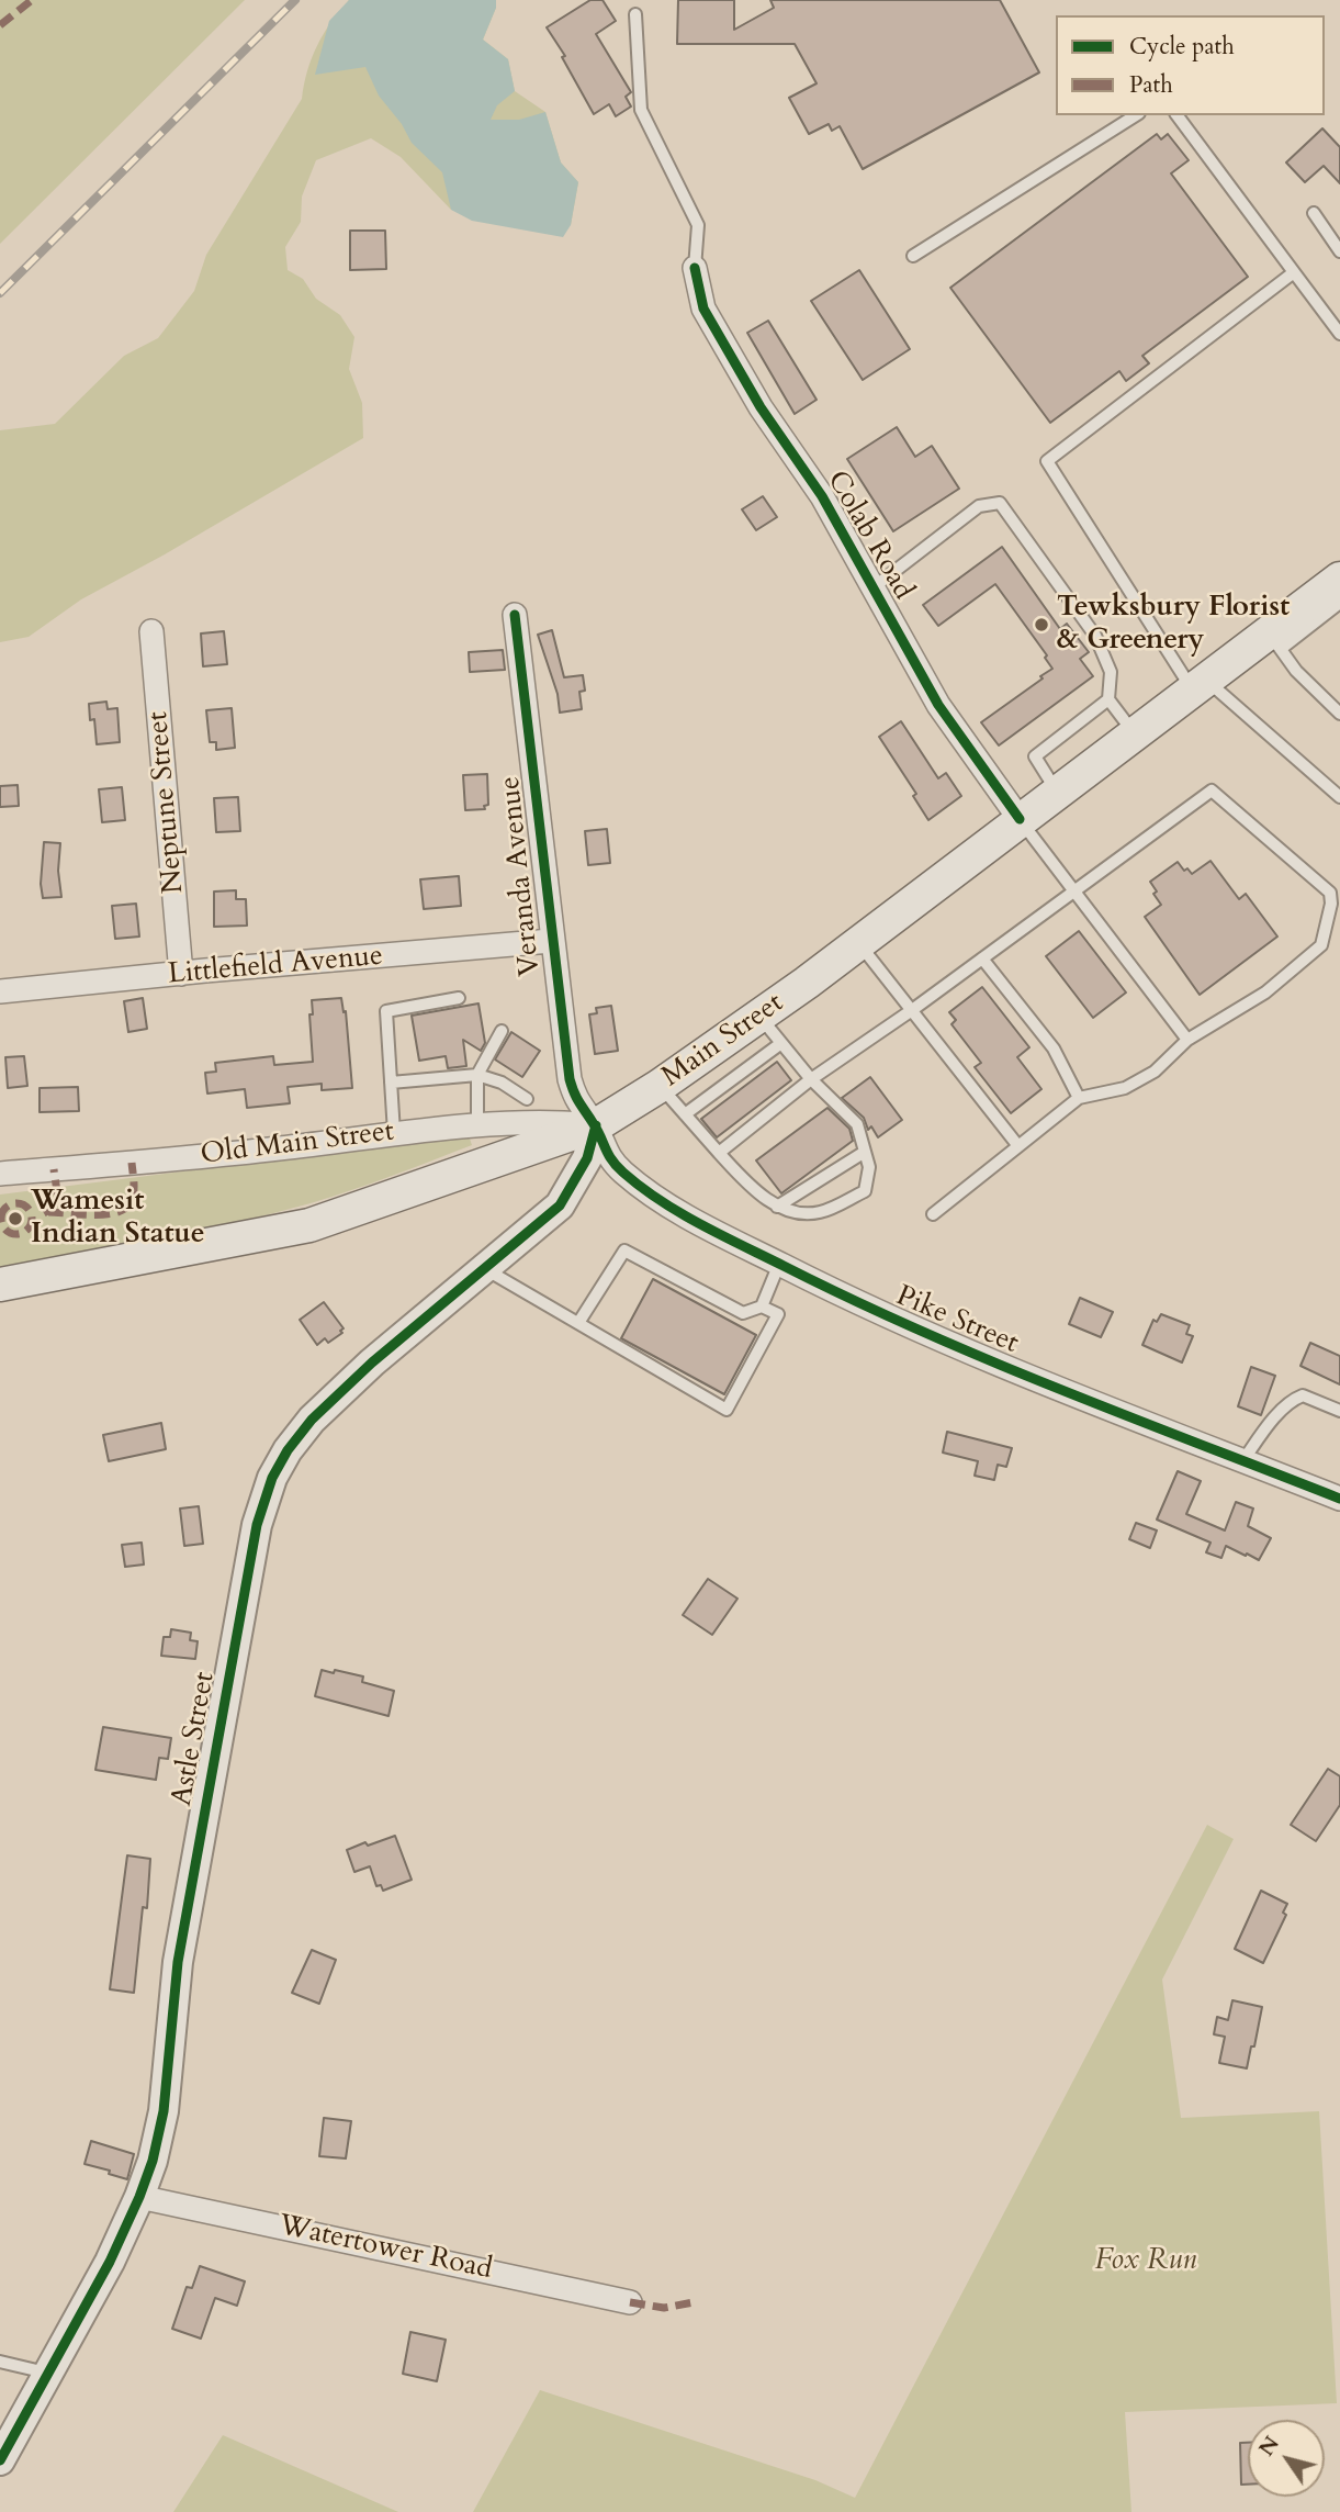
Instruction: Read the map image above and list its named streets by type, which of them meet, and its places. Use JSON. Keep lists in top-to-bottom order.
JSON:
{
  "streets": {
    "main road": ["Main Street"],
    "street": [
      "Colab Road",
      "Neptune Street",
      "Veranda Avenue",
      "Littlefield Avenue",
      "Old Main Street",
      "Pike Street",
      "Astle Street",
      "Watertower Road"
    ]
  },
  "crossings": [
    ["Colab Road", "Main Street"],
    ["Neptune Street", "Littlefield Avenue"],
    ["Veranda Avenue", "Littlefield Avenue"],
    ["Veranda Avenue", "Main Street"],
    ["Veranda Avenue", "Old Main Street"],
    ["Veranda Avenue", "Pike Street"],
    ["Veranda Avenue", "Astle Street"],
    ["Main Street", "Old Main Street"],
    ["Main Street", "Pike Street"],
    ["Main Street", "Astle Street"],
    ["Old Main Street", "Pike Street"],
    ["Old Main Street", "Astle Street"],
    ["Pike Street", "Astle Street"],
    ["Astle Street", "Watertower Road"]
  ],
  "parks": ["Fox Run"],
  "places": ["Tewksbury Florist & Greenery", "Wamesit Indian Statue"],
  "legend": ["Cycle path", "Path"],
  "north": "top left"
}
